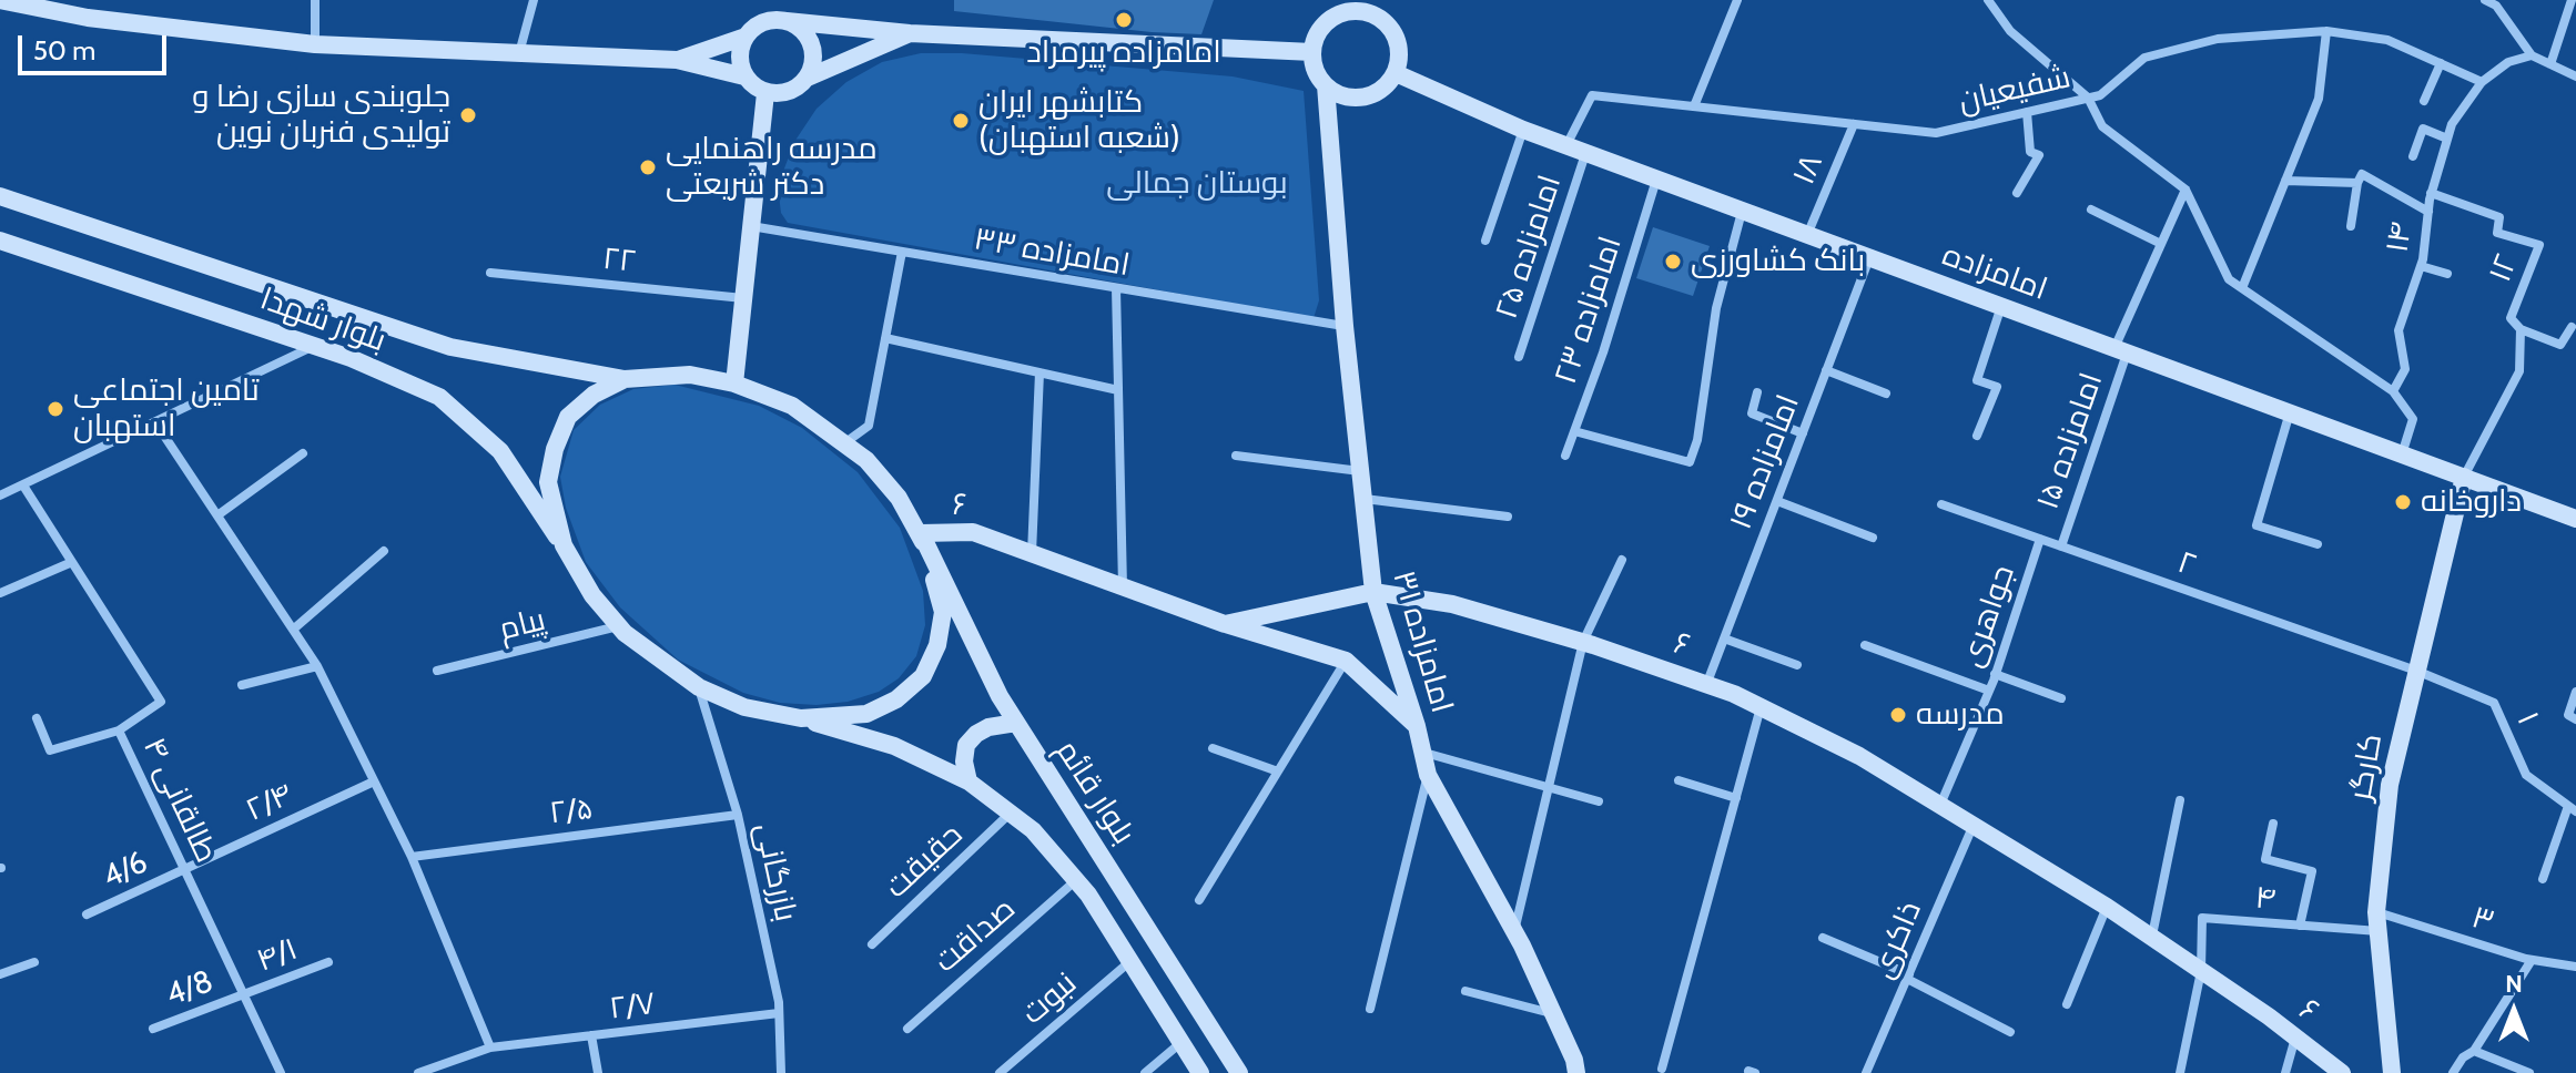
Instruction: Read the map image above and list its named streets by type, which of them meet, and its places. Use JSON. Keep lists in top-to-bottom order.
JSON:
{
  "streets": {
    "main road": [
      "امامزاده",
      "بلوار شهدا",
      "۶",
      "امامزاده ۳۱",
      "کارگر",
      "بلوار قائم"
    ],
    "street": [
      "شفیعیان",
      "۱۸",
      "۱۴",
      "امامزاده ۲۵",
      "امامزاده ۳۳",
      "۲۲",
      "۱۲",
      "امامزاده ۲۳",
      "امامزاده ۱۵",
      "امامزاده ۱۹",
      "۲",
      "جواهری",
      "پیام",
      "۱",
      "طالقانی ۴",
      "۲/۴",
      "۲/۵",
      "حقیقت",
      "4/6",
      "بازرگانی",
      "۴",
      "۳",
      "صداقت",
      "ذاکری",
      "۴/۱",
      "4/8",
      "نبوت",
      "۲/۷"
    ]
  },
  "crossings": [
    ["شفیعیان", "۱۸"],
    ["شفیعیان", "۱۴"],
    ["شفیعیان", "امامزاده"],
    ["۱۸", "امامزاده"],
    ["۱۴", "۱۲"],
    ["امامزاده ۲۵", "امامزاده"],
    ["امامزاده ۳۳", "امامزاده ۳۱"],
    ["۱۲", "امامزاده"],
    ["۱۲", "کارگر"],
    ["امامزاده", "امامزاده ۲۳"],
    ["امامزاده", "امامزاده ۱۵"],
    ["امامزاده", "امامزاده ۱۹"],
    ["امامزاده", "امامزاده ۳۱"],
    ["امامزاده", "کارگر"],
    ["امامزاده ۱۵", "۲"],
    ["امامزاده ۱۹", "۶"],
    ["۶", "جواهری"],
    ["۶", "امامزاده ۳۱"],
    ["۶", "بلوار قائم"],
    ["۶", "۴"],
    ["۶", "ذاکری"],
    ["۲", "جواهری"],
    ["۲", "۱"],
    ["۲", "کارگر"],
    ["۱", "کارگر"],
    ["کارگر", "۴"],
    ["کارگر", "۳"],
    ["بلوار قائم", "حقیقت"],
    ["بلوار قائم", "صداقت"],
    ["بلوار قائم", "نبوت"],
    ["طالقانی ۴", "۲/۴"],
    ["طالقانی ۴", "4/6"],
    ["طالقانی ۴", "۴/۱"],
    ["طالقانی ۴", "4/8"],
    ["۲/۴", "4/6"],
    ["۲/۵", "بازرگانی"],
    ["بازرگانی", "۲/۷"],
    ["۴/۱", "4/8"]
  ],
  "parks": ["بوستان جمالی"],
  "places": [
    "امامزاده پیرمراد",
    "جلوبندی سازی رضا و تولیدی فنربان نوین",
    "کتابشهر ایران (شعبه استهبان)",
    "مدرسه راهنمایی دکتر شریعتی",
    "بانک کشاورزی",
    "تامین اجتماعی استهبان",
    "داروخانه",
    "مدرسه"
  ],
  "scale_bar": "50 m",
  "north": "top"
}
